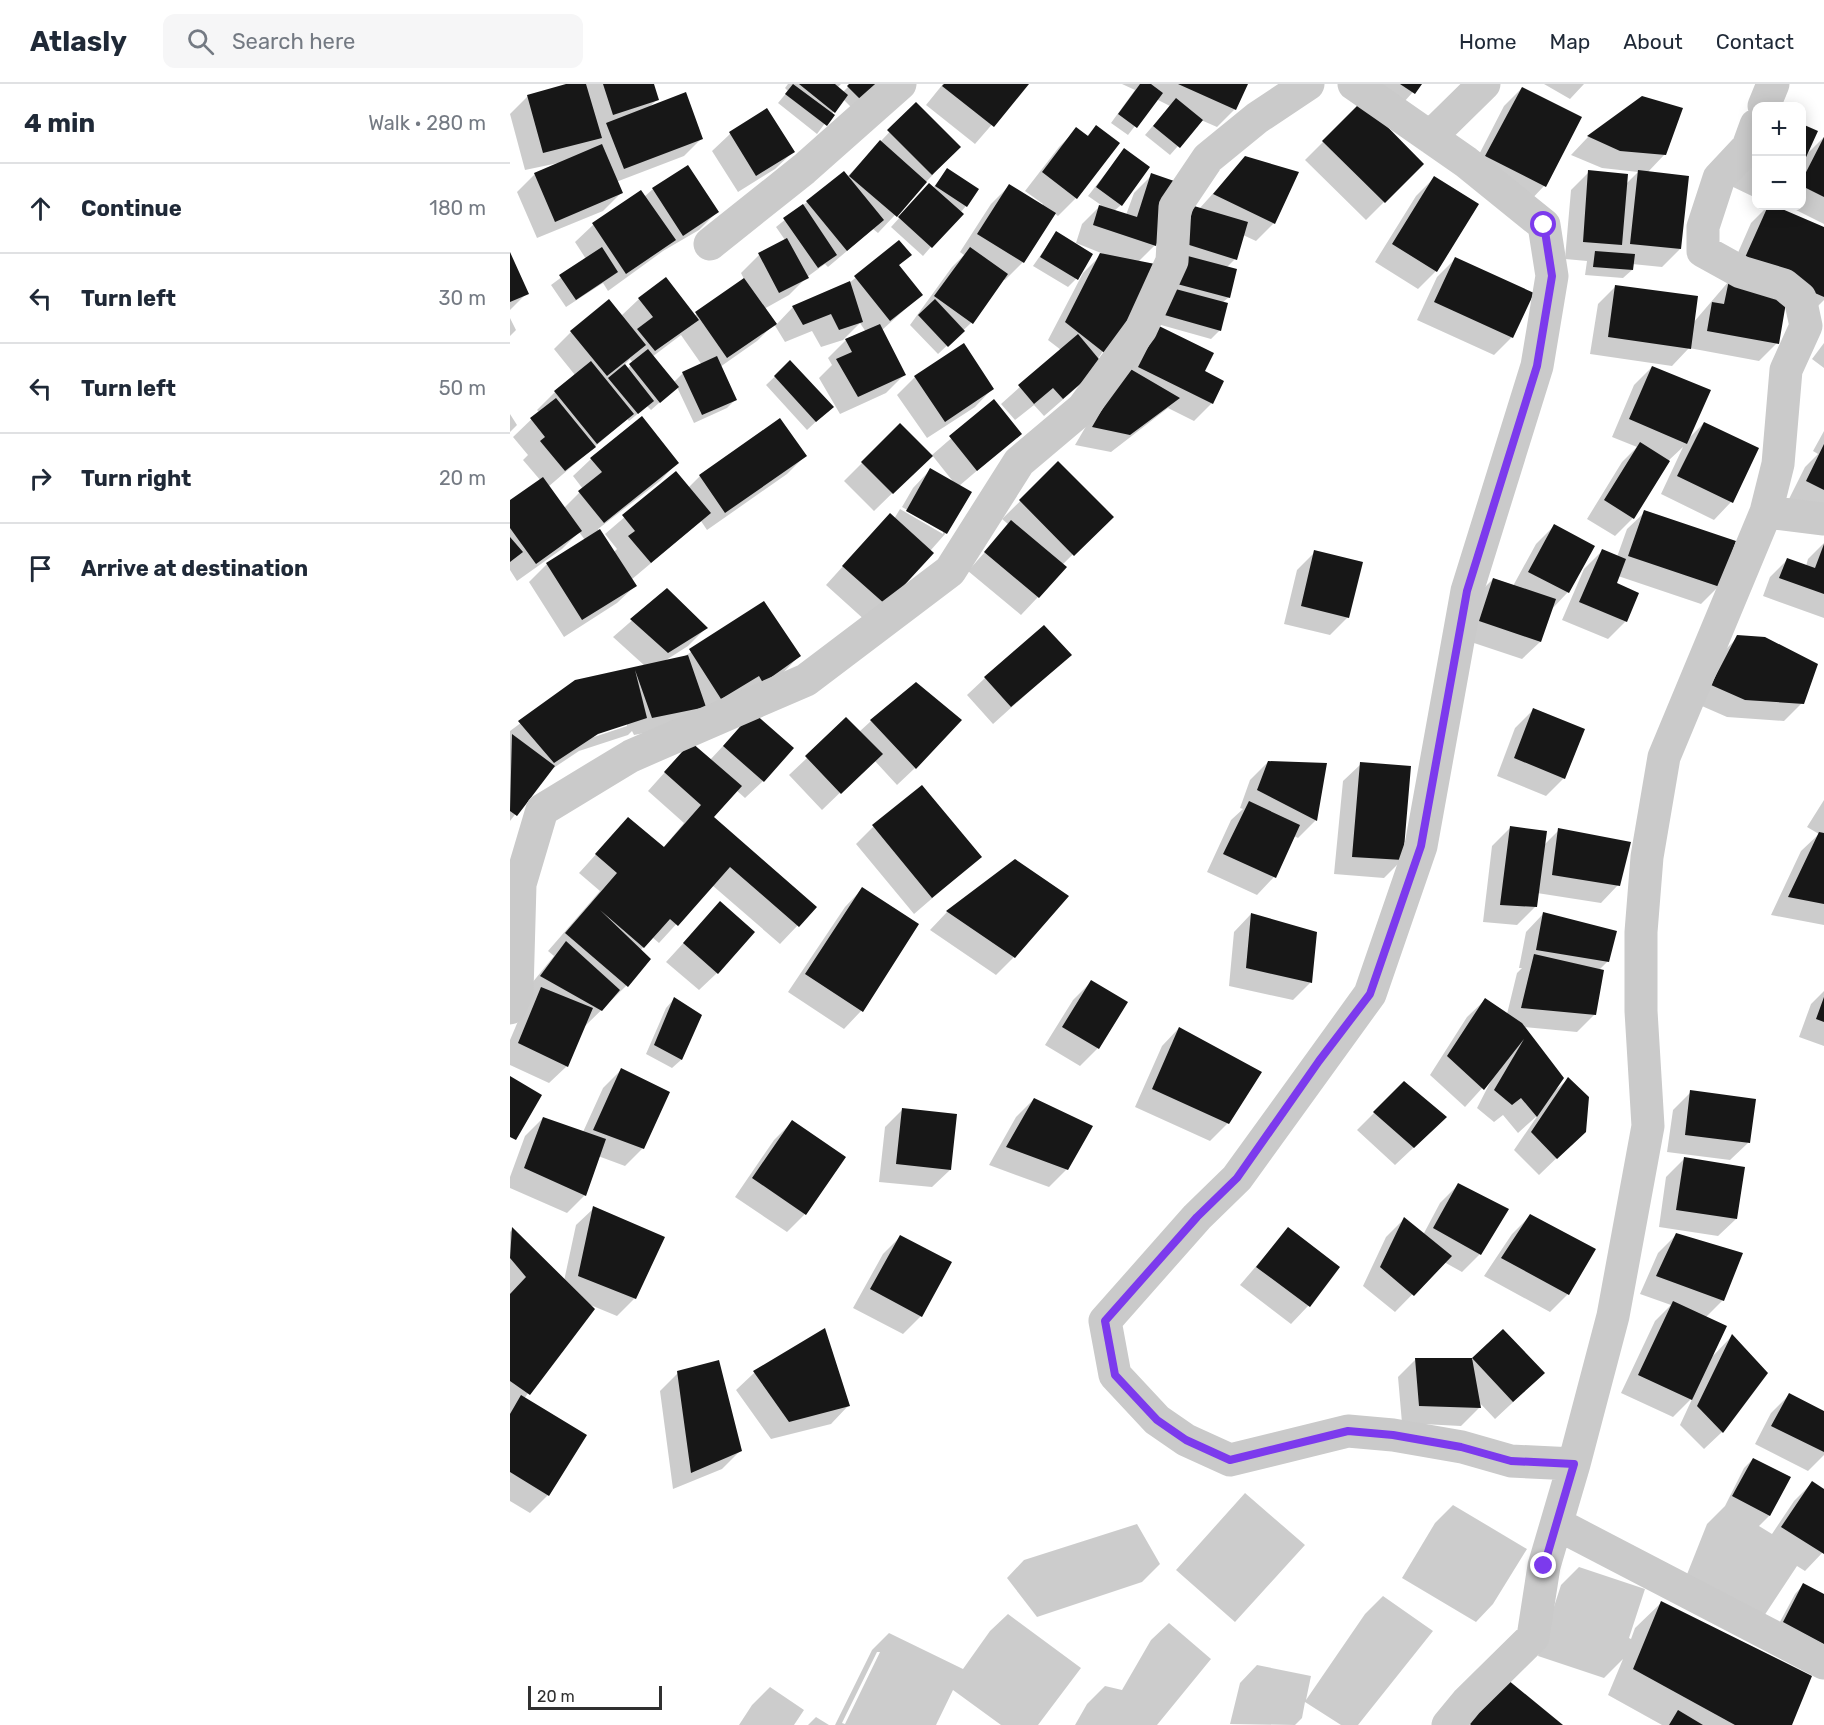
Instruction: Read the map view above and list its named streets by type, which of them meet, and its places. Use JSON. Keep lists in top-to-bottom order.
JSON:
{
  "scale_bar": "20 m",
  "page": {
    "header": "Atlasly",
    "search": "Search here",
    "nav": [
      "Home",
      "Map",
      "About",
      "Contact"
    ],
    "heading": ["4 min", "Walk · 280 m"],
    "map_buttons": ["+", "−"],
    "list": [
      ["Continue", "180 m"],
      ["Turn left", "30 m"],
      ["Turn left", "50 m"],
      ["Turn right", "20 m"],
      "Arrive at destination"
    ],
    "scale": "20 m"
  }
}
